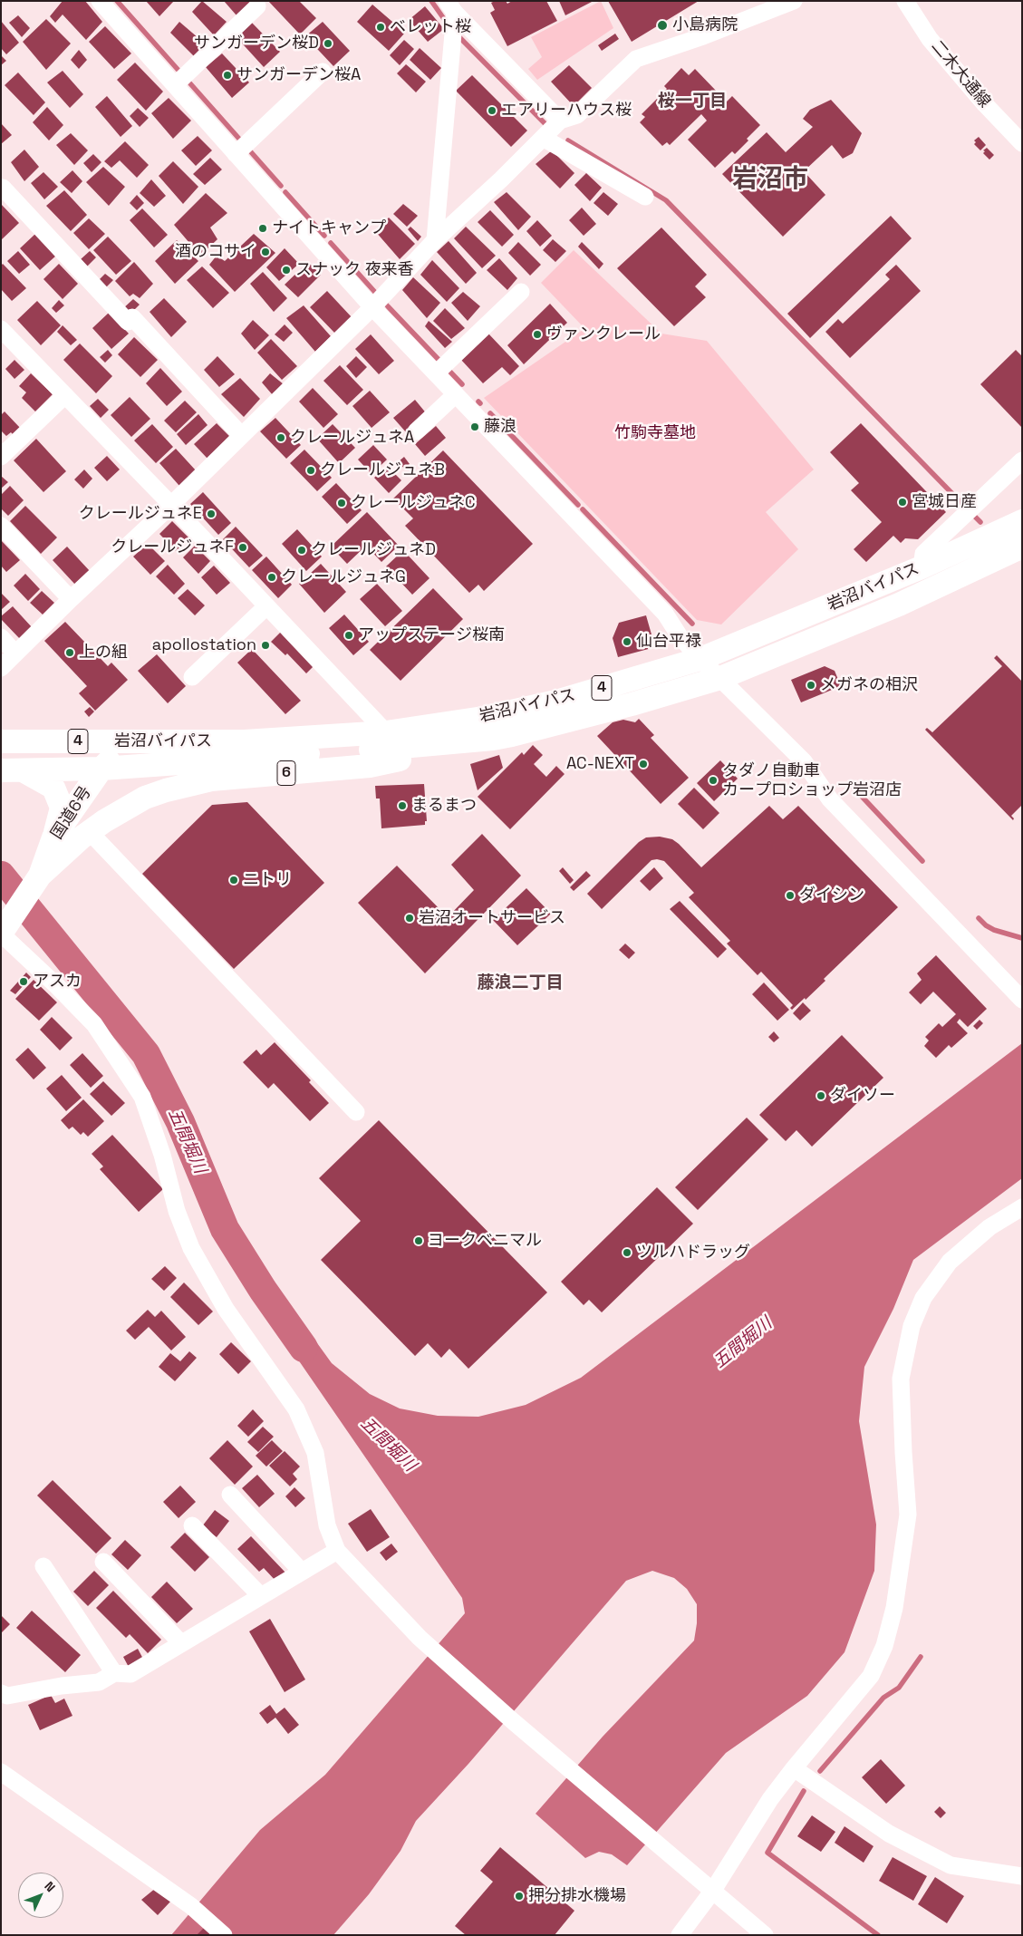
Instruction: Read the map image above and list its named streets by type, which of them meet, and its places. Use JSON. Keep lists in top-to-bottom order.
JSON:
{
  "streets": {
    "highway": [
      "岩沼バイパス",
      "4",
      "6",
      "国道6号"
    ],
    "street": ["二木大通線"]
  },
  "crossings": [
    ["岩沼バイパス", "6"],
    ["岩沼バイパス", "国道6号"],
    ["6", "国道6号"]
  ],
  "districts": ["桜一丁目", "岩沼市", "藤浪二丁目"],
  "water": ["五間堀川"],
  "parks": ["竹駒寺墓地"],
  "places": [
    "小島病院",
    "ベレット桜",
    "サンガーデン桜D",
    "サンガーデン桜A",
    "エアリーハウス桜",
    "ナイトキャンプ",
    "酒のコサイ",
    "スナック 夜来香",
    "ヴァンクレール",
    "藤浪",
    "クレールジュネA",
    "クレールジュネB",
    "宮城日産",
    "クレールジュネC",
    "クレールジュネE",
    "クレールジュネF",
    "クレールジュネD",
    "クレールジュネG",
    "アップステージ桜南",
    "仙台平禄",
    "apollostation",
    "上の組",
    "メガネの相沢",
    "AC-NEXT",
    "タダノ自動車 カープロショップ岩沼店",
    "まるまつ",
    "ニトリ",
    "ダイシン",
    "岩沼オートサービス",
    "アスカ",
    "ダイソー",
    "ヨークベニマル",
    "ツルハドラッグ",
    "押分排水機場"
  ],
  "north": "top right"
}
